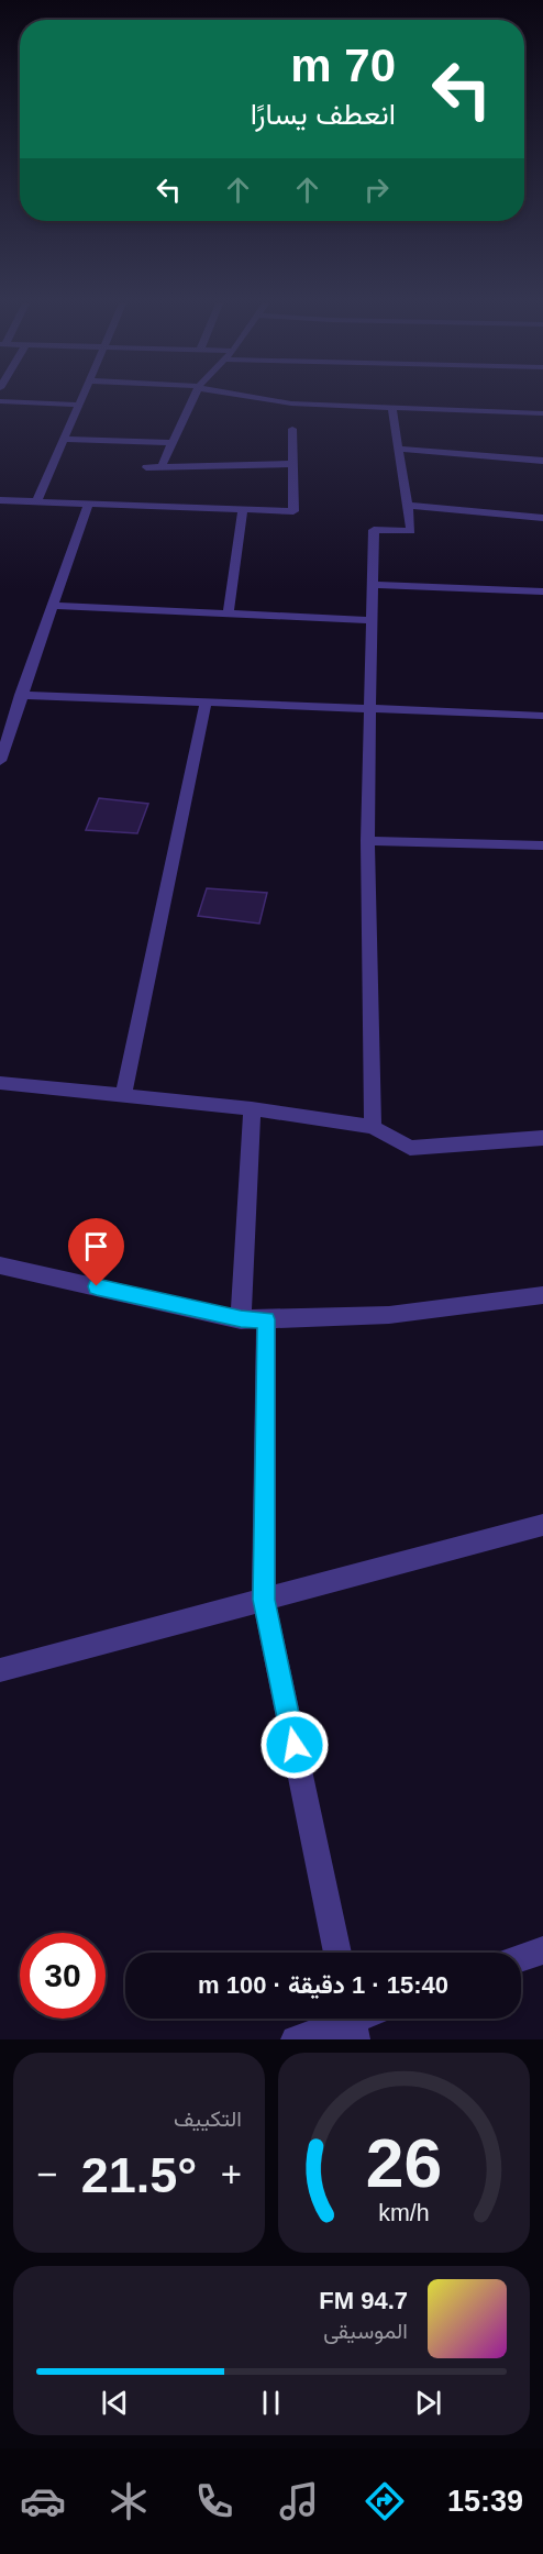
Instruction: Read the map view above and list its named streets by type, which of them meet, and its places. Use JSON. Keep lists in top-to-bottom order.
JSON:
{
  "page": {
    "turn": ["70 m", "انعطف يسارًا"],
    "limit": "30",
    "trip": "15:40 · 1 دقيقة · 100 m",
    "tile": "التكييف",
    "heat": ["−", "21.5°", "+"],
    "song": ["94.7 FM", "الموسيقى"],
    "tabs": "15:39",
    "gauge": ["26", "km/h"]
  }
}
